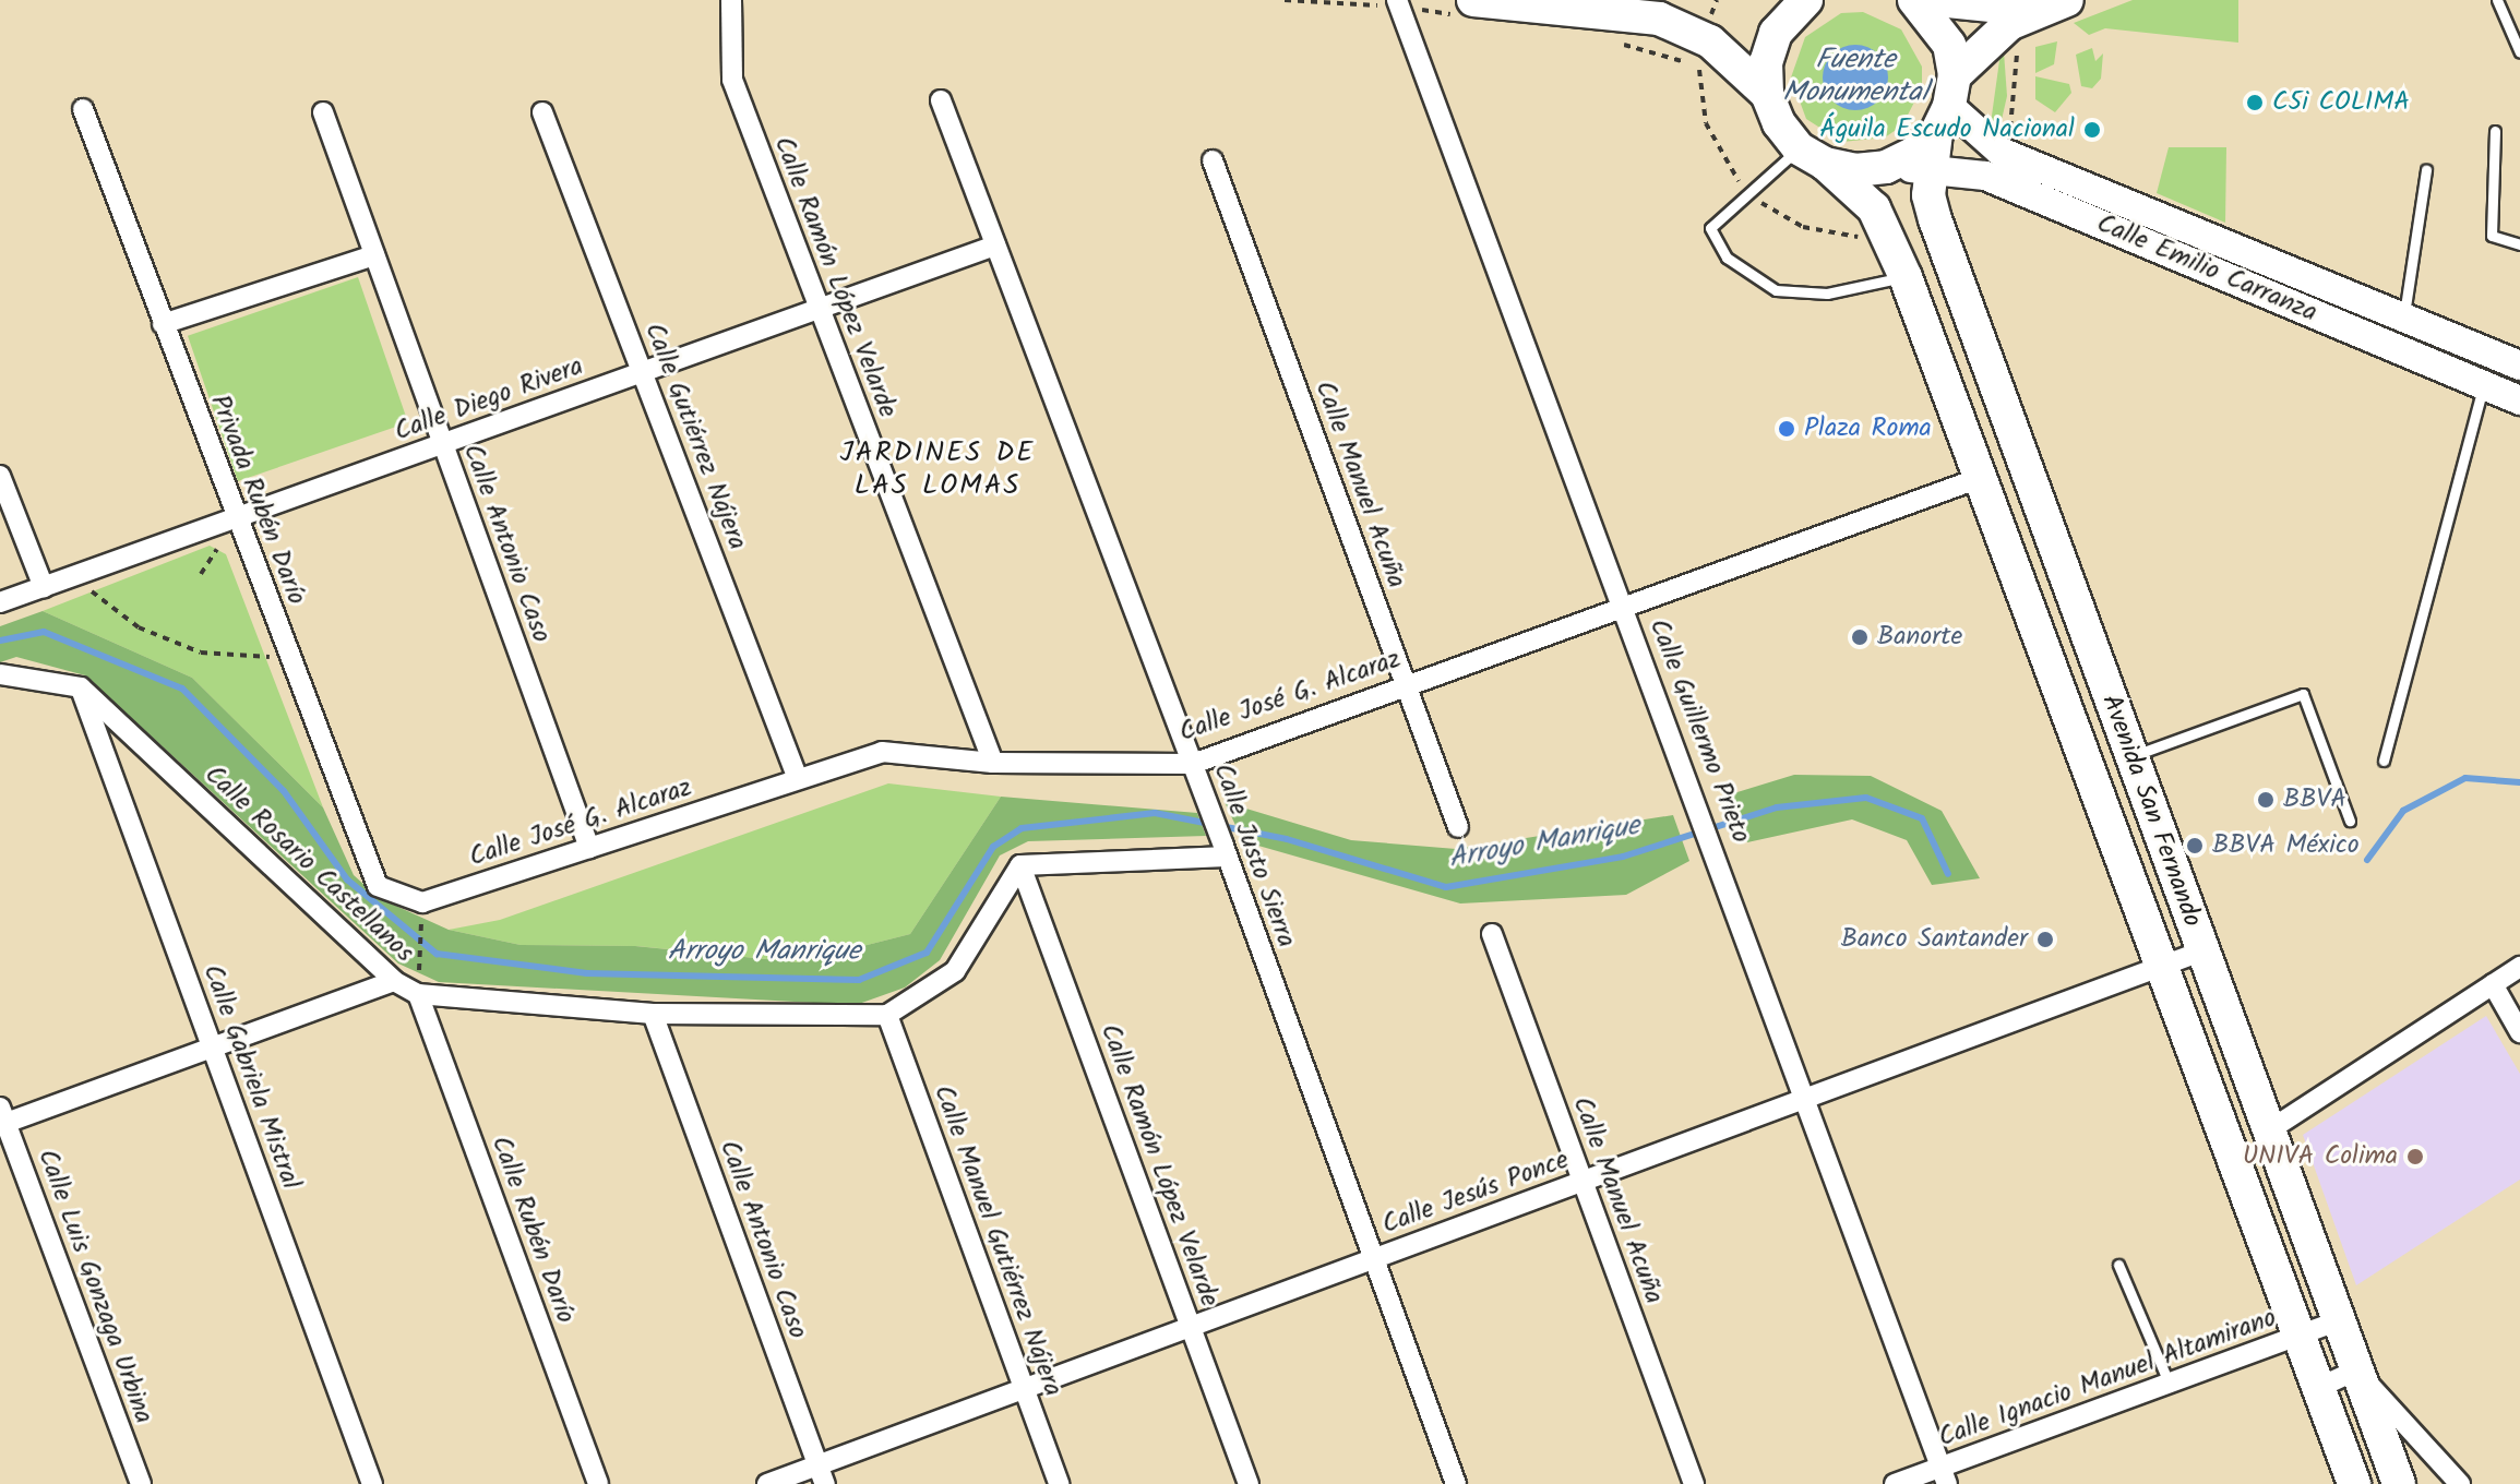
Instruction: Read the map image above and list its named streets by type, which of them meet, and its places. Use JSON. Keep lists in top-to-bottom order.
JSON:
{
  "streets": {
    "main road": ["Calle Emilio Carranza", "Avenida San Fernando"],
    "street": [
      "Calle Ramón López Velarde",
      "Calle Diego Rivera",
      "Calle Gutiérrez Nájera",
      "Calle Manuel Acuña",
      "Privada Rubén Darío",
      "Calle Antonio Caso",
      "Calle José G. Alcaraz",
      "Calle Guillermo Prieto",
      "Calle Justo Sierra",
      "Calle Rosario Castellanos",
      "Calle Gabriela Mistral",
      "Calle Jesús Ponce",
      "Calle Rubén Darío",
      "Calle Manuel Gutiérrez Nájera",
      "Calle Luis Gonzaga Urbina",
      "Calle Ignacio Manuel Altamirano"
    ]
  },
  "crossings": [
    ["Calle Emilio Carranza", "Avenida San Fernando"],
    ["Calle Ramón López Velarde", "Calle Diego Rivera"],
    ["Calle Ramón López Velarde", "Calle José G. Alcaraz"],
    ["Calle Ramón López Velarde", "Calle Jesús Ponce"],
    ["Calle Diego Rivera", "Calle Gutiérrez Nájera"],
    ["Calle Diego Rivera", "Privada Rubén Darío"],
    ["Calle Diego Rivera", "Calle Antonio Caso"],
    ["Calle Diego Rivera", "Calle Justo Sierra"],
    ["Calle Gutiérrez Nájera", "Calle José G. Alcaraz"],
    ["Calle Manuel Acuña", "Calle José G. Alcaraz"],
    ["Calle Manuel Acuña", "Calle Jesús Ponce"],
    ["Privada Rubén Darío", "Calle José G. Alcaraz"],
    ["Calle Antonio Caso", "Calle José G. Alcaraz"],
    ["Calle Antonio Caso", "Calle Rosario Castellanos"],
    ["Calle Antonio Caso", "Calle Jesús Ponce"],
    ["Calle José G. Alcaraz", "Calle Guillermo Prieto"],
    ["Calle José G. Alcaraz", "Avenida San Fernando"],
    ["Calle José G. Alcaraz", "Calle Justo Sierra"],
    ["Calle Guillermo Prieto", "Calle Jesús Ponce"],
    ["Calle Guillermo Prieto", "Calle Ignacio Manuel Altamirano"],
    ["Avenida San Fernando", "Calle Jesús Ponce"],
    ["Avenida San Fernando", "Calle Ignacio Manuel Altamirano"],
    ["Calle Justo Sierra", "Calle Jesús Ponce"],
    ["Calle Rosario Castellanos", "Calle Gabriela Mistral"],
    ["Calle Rosario Castellanos", "Calle Rubén Darío"],
    ["Calle Rosario Castellanos", "Calle Manuel Gutiérrez Nájera"],
    ["Calle Jesús Ponce", "Calle Manuel Gutiérrez Nájera"]
  ],
  "districts": ["JARDINES DE LAS LOMAS"],
  "water": ["Fuente Monumental", "Arroyo Manrique"],
  "places": [
    "C5i COLIMA",
    "Águila Escudo Nacional",
    "Plaza Roma",
    "Banorte",
    "BBVA",
    "BBVA México",
    "Banco Santander",
    "UNIVA Colima"
  ]
}
